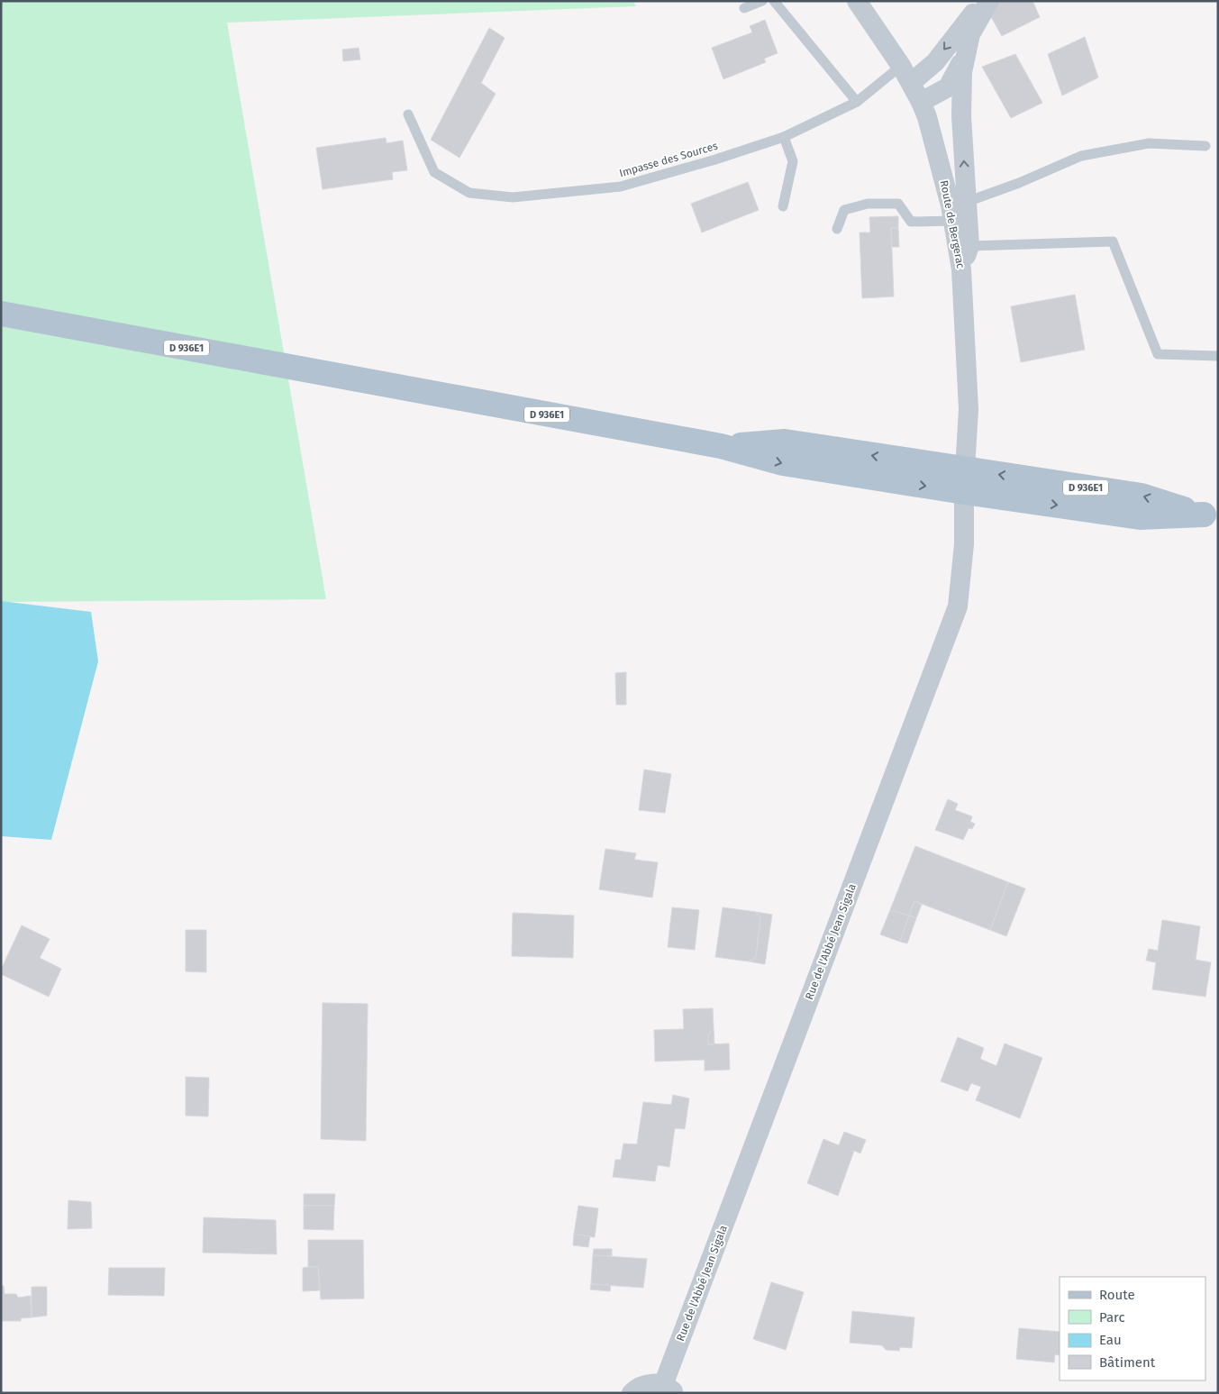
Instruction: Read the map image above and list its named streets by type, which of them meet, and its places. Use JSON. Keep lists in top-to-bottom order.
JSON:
{
  "streets": {
    "main road": ["D 936E1"],
    "street": ["Route de Bergerac", "Rue de l'Abbé Jean Sigala"],
    "lane": ["Impasse des Sources"]
  },
  "crossings": [
    ["Impasse des Sources", "Route de Bergerac"],
    ["Route de Bergerac", "D 936E1"],
    ["Route de Bergerac", "Rue de l'Abbé Jean Sigala"],
    ["D 936E1", "Rue de l'Abbé Jean Sigala"]
  ],
  "legend": [
    "Route",
    "Parc",
    "Eau",
    "Bâtiment"
  ]
}
